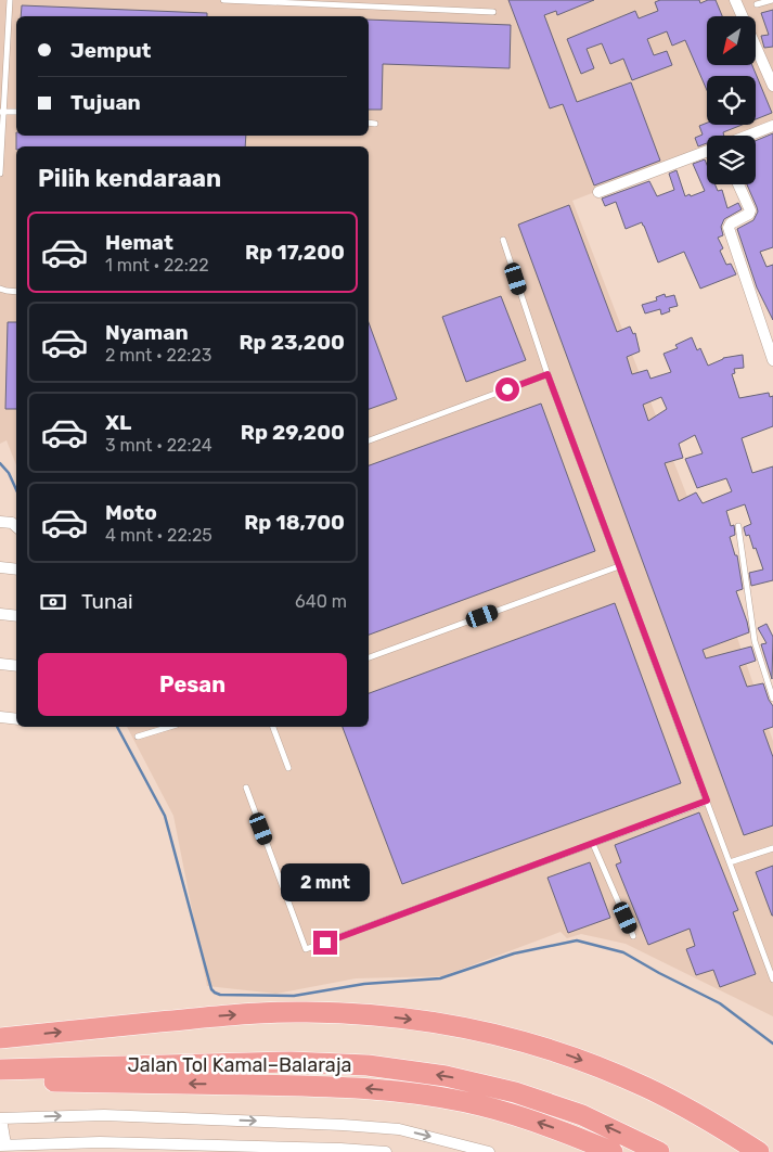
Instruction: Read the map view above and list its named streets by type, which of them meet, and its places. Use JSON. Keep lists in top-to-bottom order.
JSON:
{
  "streets": {
    "highway": ["Jalan Tol Kamal–Balaraja"]
  },
  "north": "bottom left",
  "page": {
    "banner": ["Jemput", "Tujuan"],
    "heading": "Pilih kendaraan",
    "list": [
      {
        "name": "Hemat",
        "note": "1 mnt · 22:22",
        "value": "Rp 17,200"
      },
      {
        "name": "Nyaman",
        "note": "2 mnt · 22:23",
        "value": "Rp 23,200"
      },
      {
        "name": "XL",
        "note": "3 mnt · 22:24",
        "value": "Rp 29,200"
      },
      {
        "name": "Moto",
        "note": "4 mnt · 22:25",
        "value": "Rp 18,700"
      }
    ],
    "pay": ["Tunai", "640 m"],
    "buttons": "Pesan",
    "bubble": "2 mnt"
  }
}
